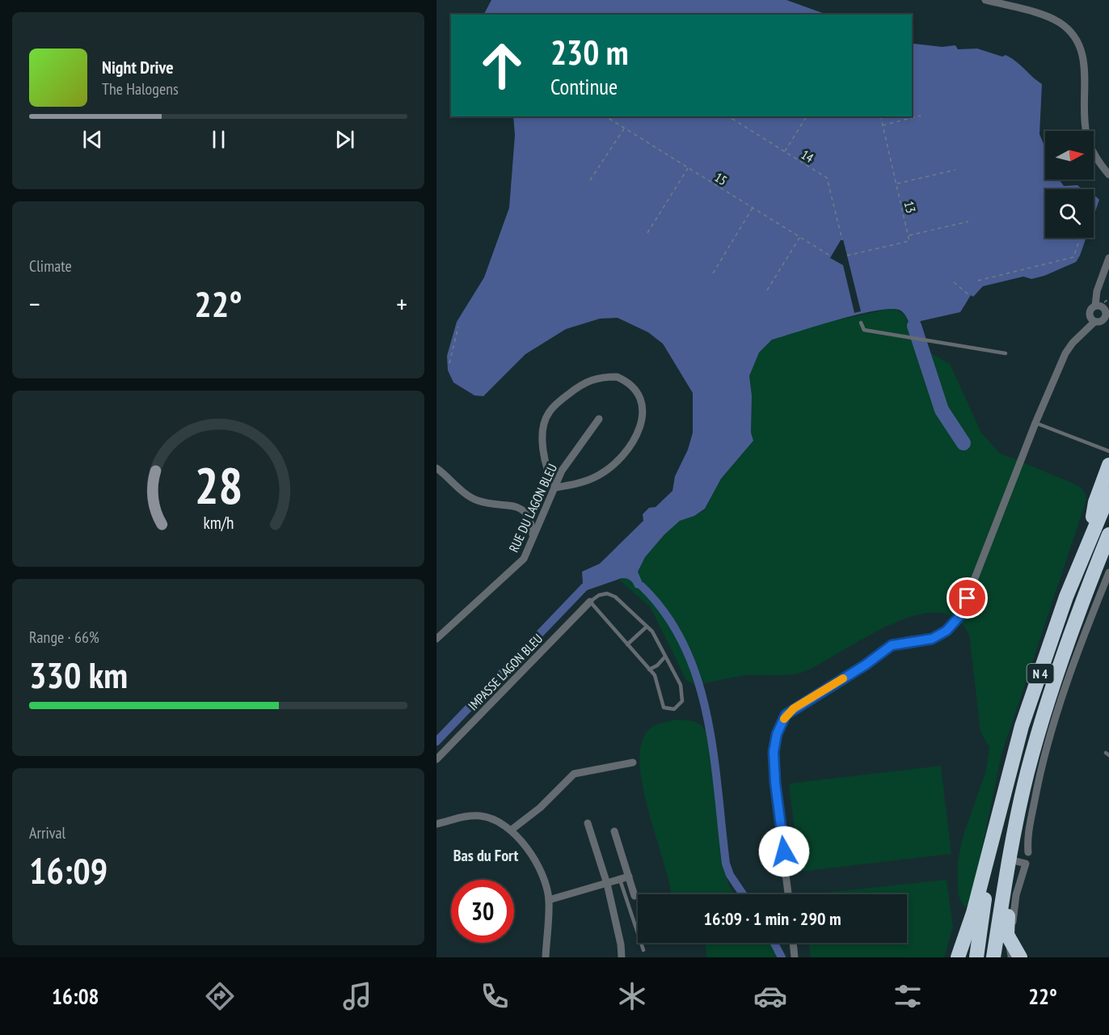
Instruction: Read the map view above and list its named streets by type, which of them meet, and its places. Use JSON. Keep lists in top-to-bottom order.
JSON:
{
  "streets": {
    "highway": ["N 4"],
    "street": ["RUE DU LAGON BLEU", "IMPASSE LAGON BLEU"],
    "path": ["14", "15", "13"]
  },
  "districts": ["Bas du Fort"],
  "north": "right",
  "page": {
    "turn": ["230 m", "Continue"],
    "song": ["Night Drive", "The Halogens"],
    "tile": [
      "Climate",
      ["Range · 66%", "330 km"],
      ["Arrival", "16:09"]
    ],
    "heat": ["−", "22°", "+"],
    "limit": "30",
    "trip": "16:09 · 1 min · 290 m",
    "tabs": ["16:08", "22°"],
    "gauge": ["28", "km/h"]
  }
}
